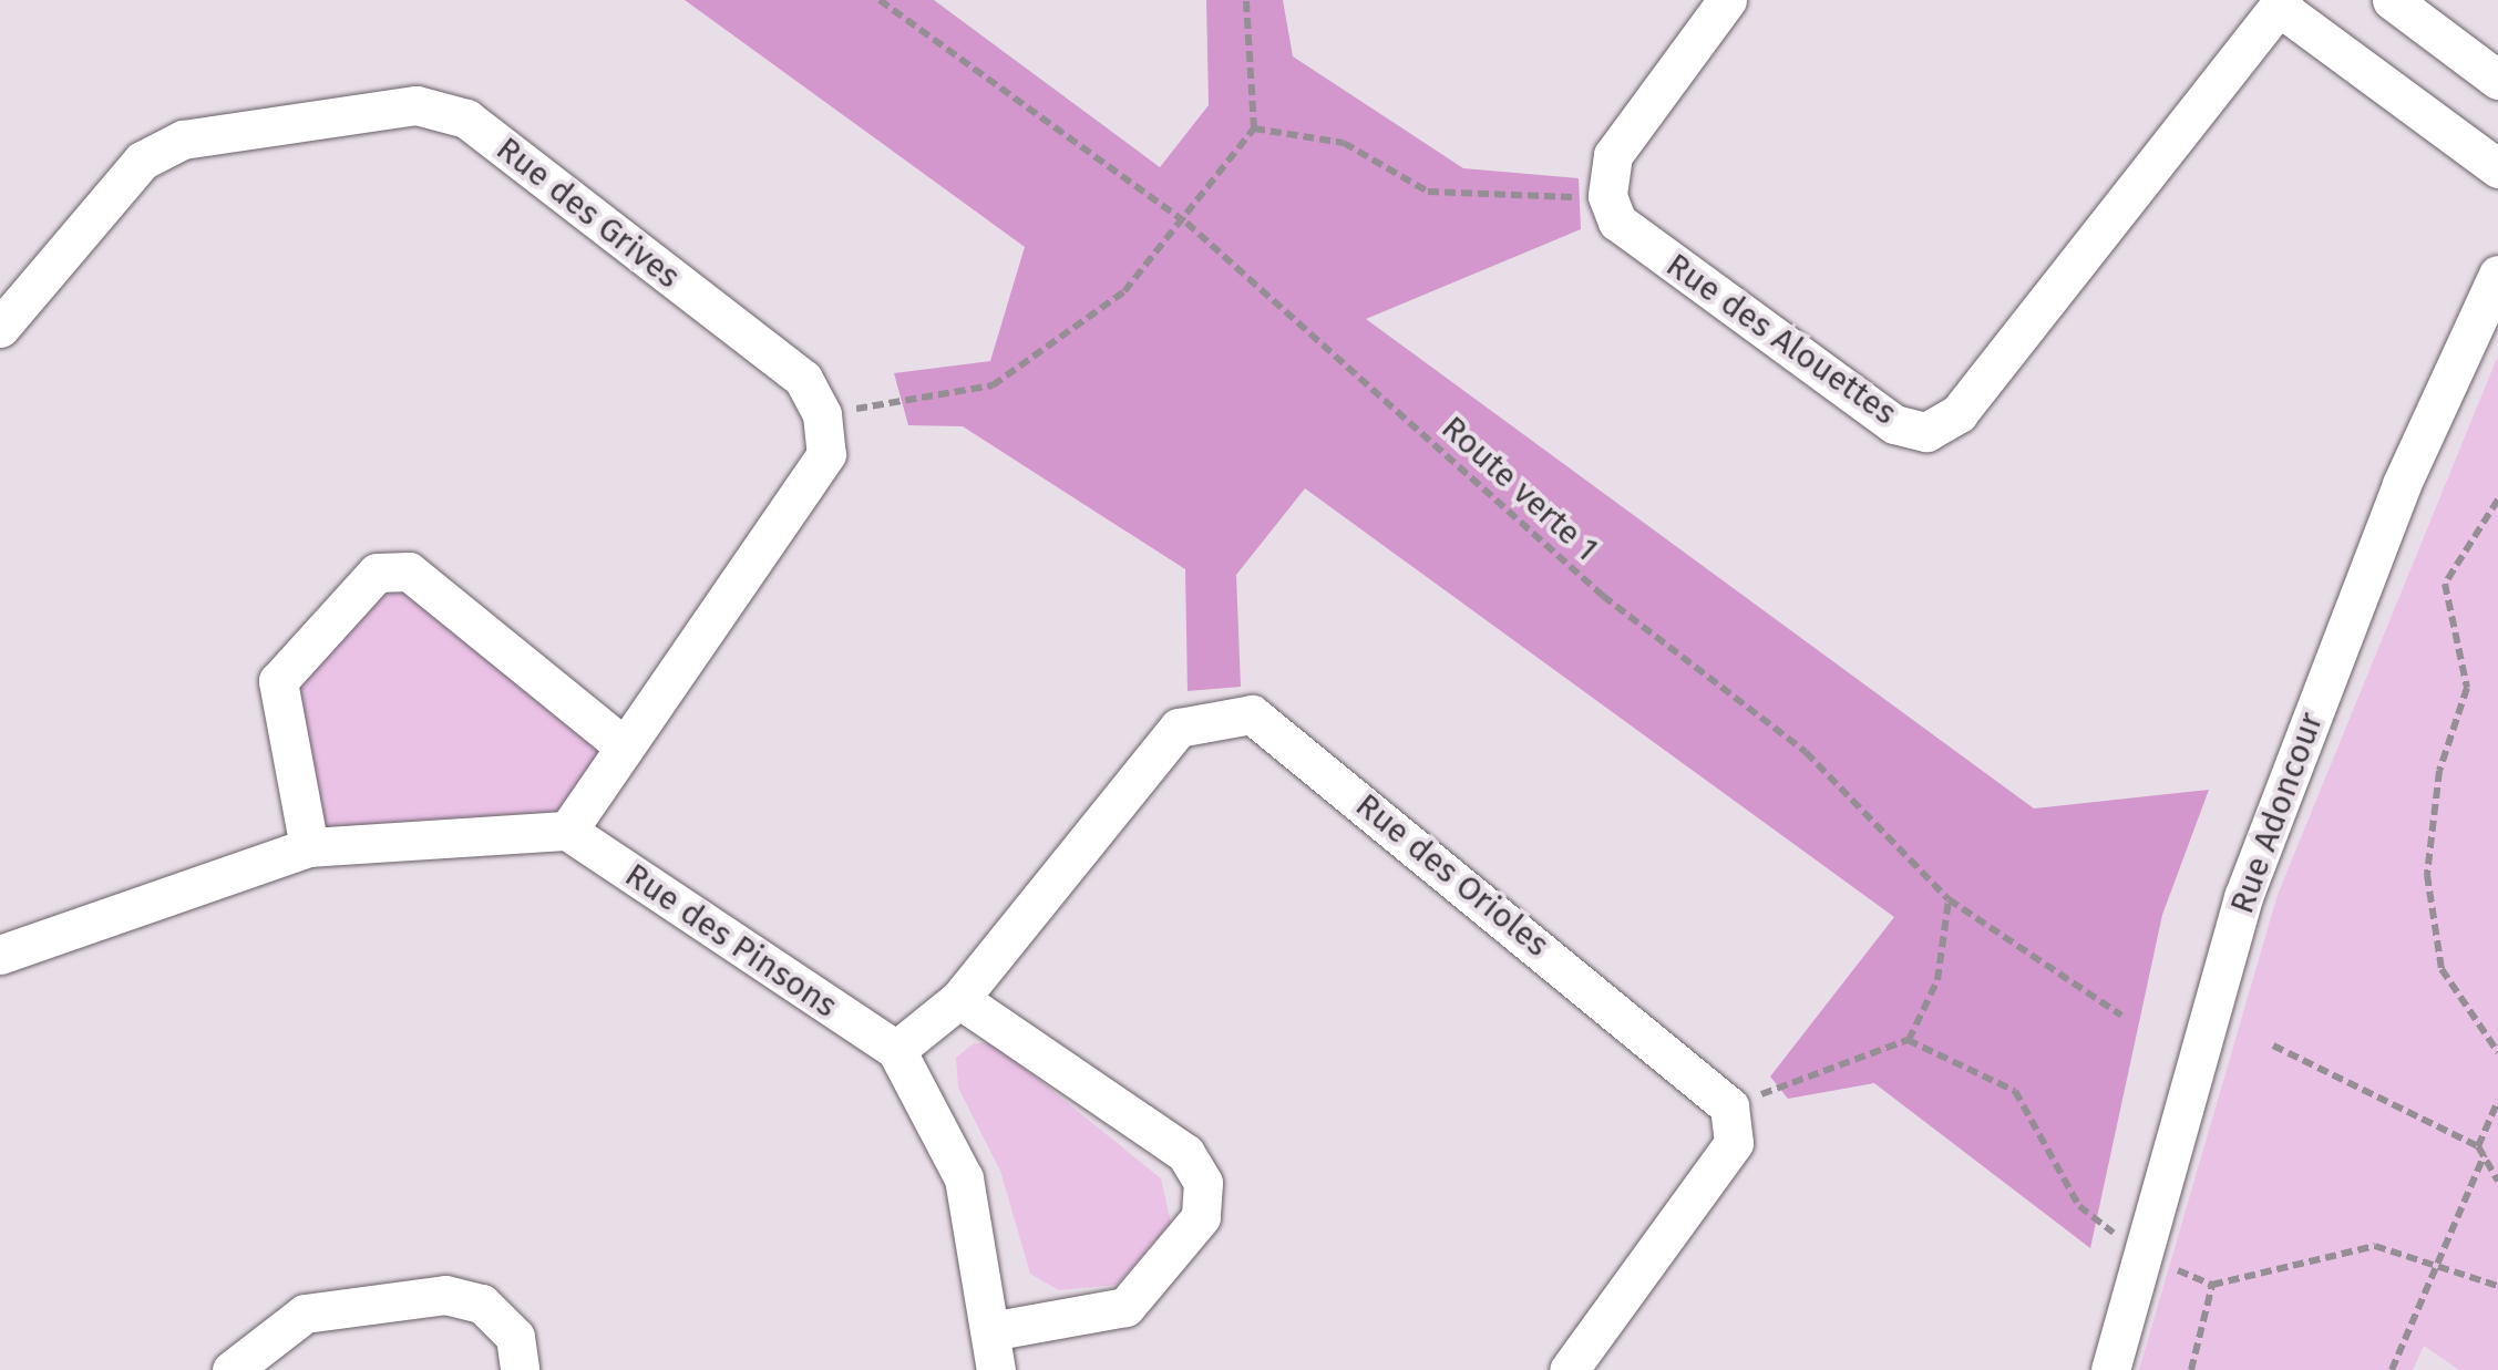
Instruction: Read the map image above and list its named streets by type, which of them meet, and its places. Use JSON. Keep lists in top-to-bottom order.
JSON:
{
  "streets": {
    "street": [
      "Rue des Grives",
      "Rue des Alouettes",
      "Rue Adoncour",
      "Rue des Orioles",
      "Rue des Pinsons"
    ],
    "path": ["Route verte 1"]
  }
}
